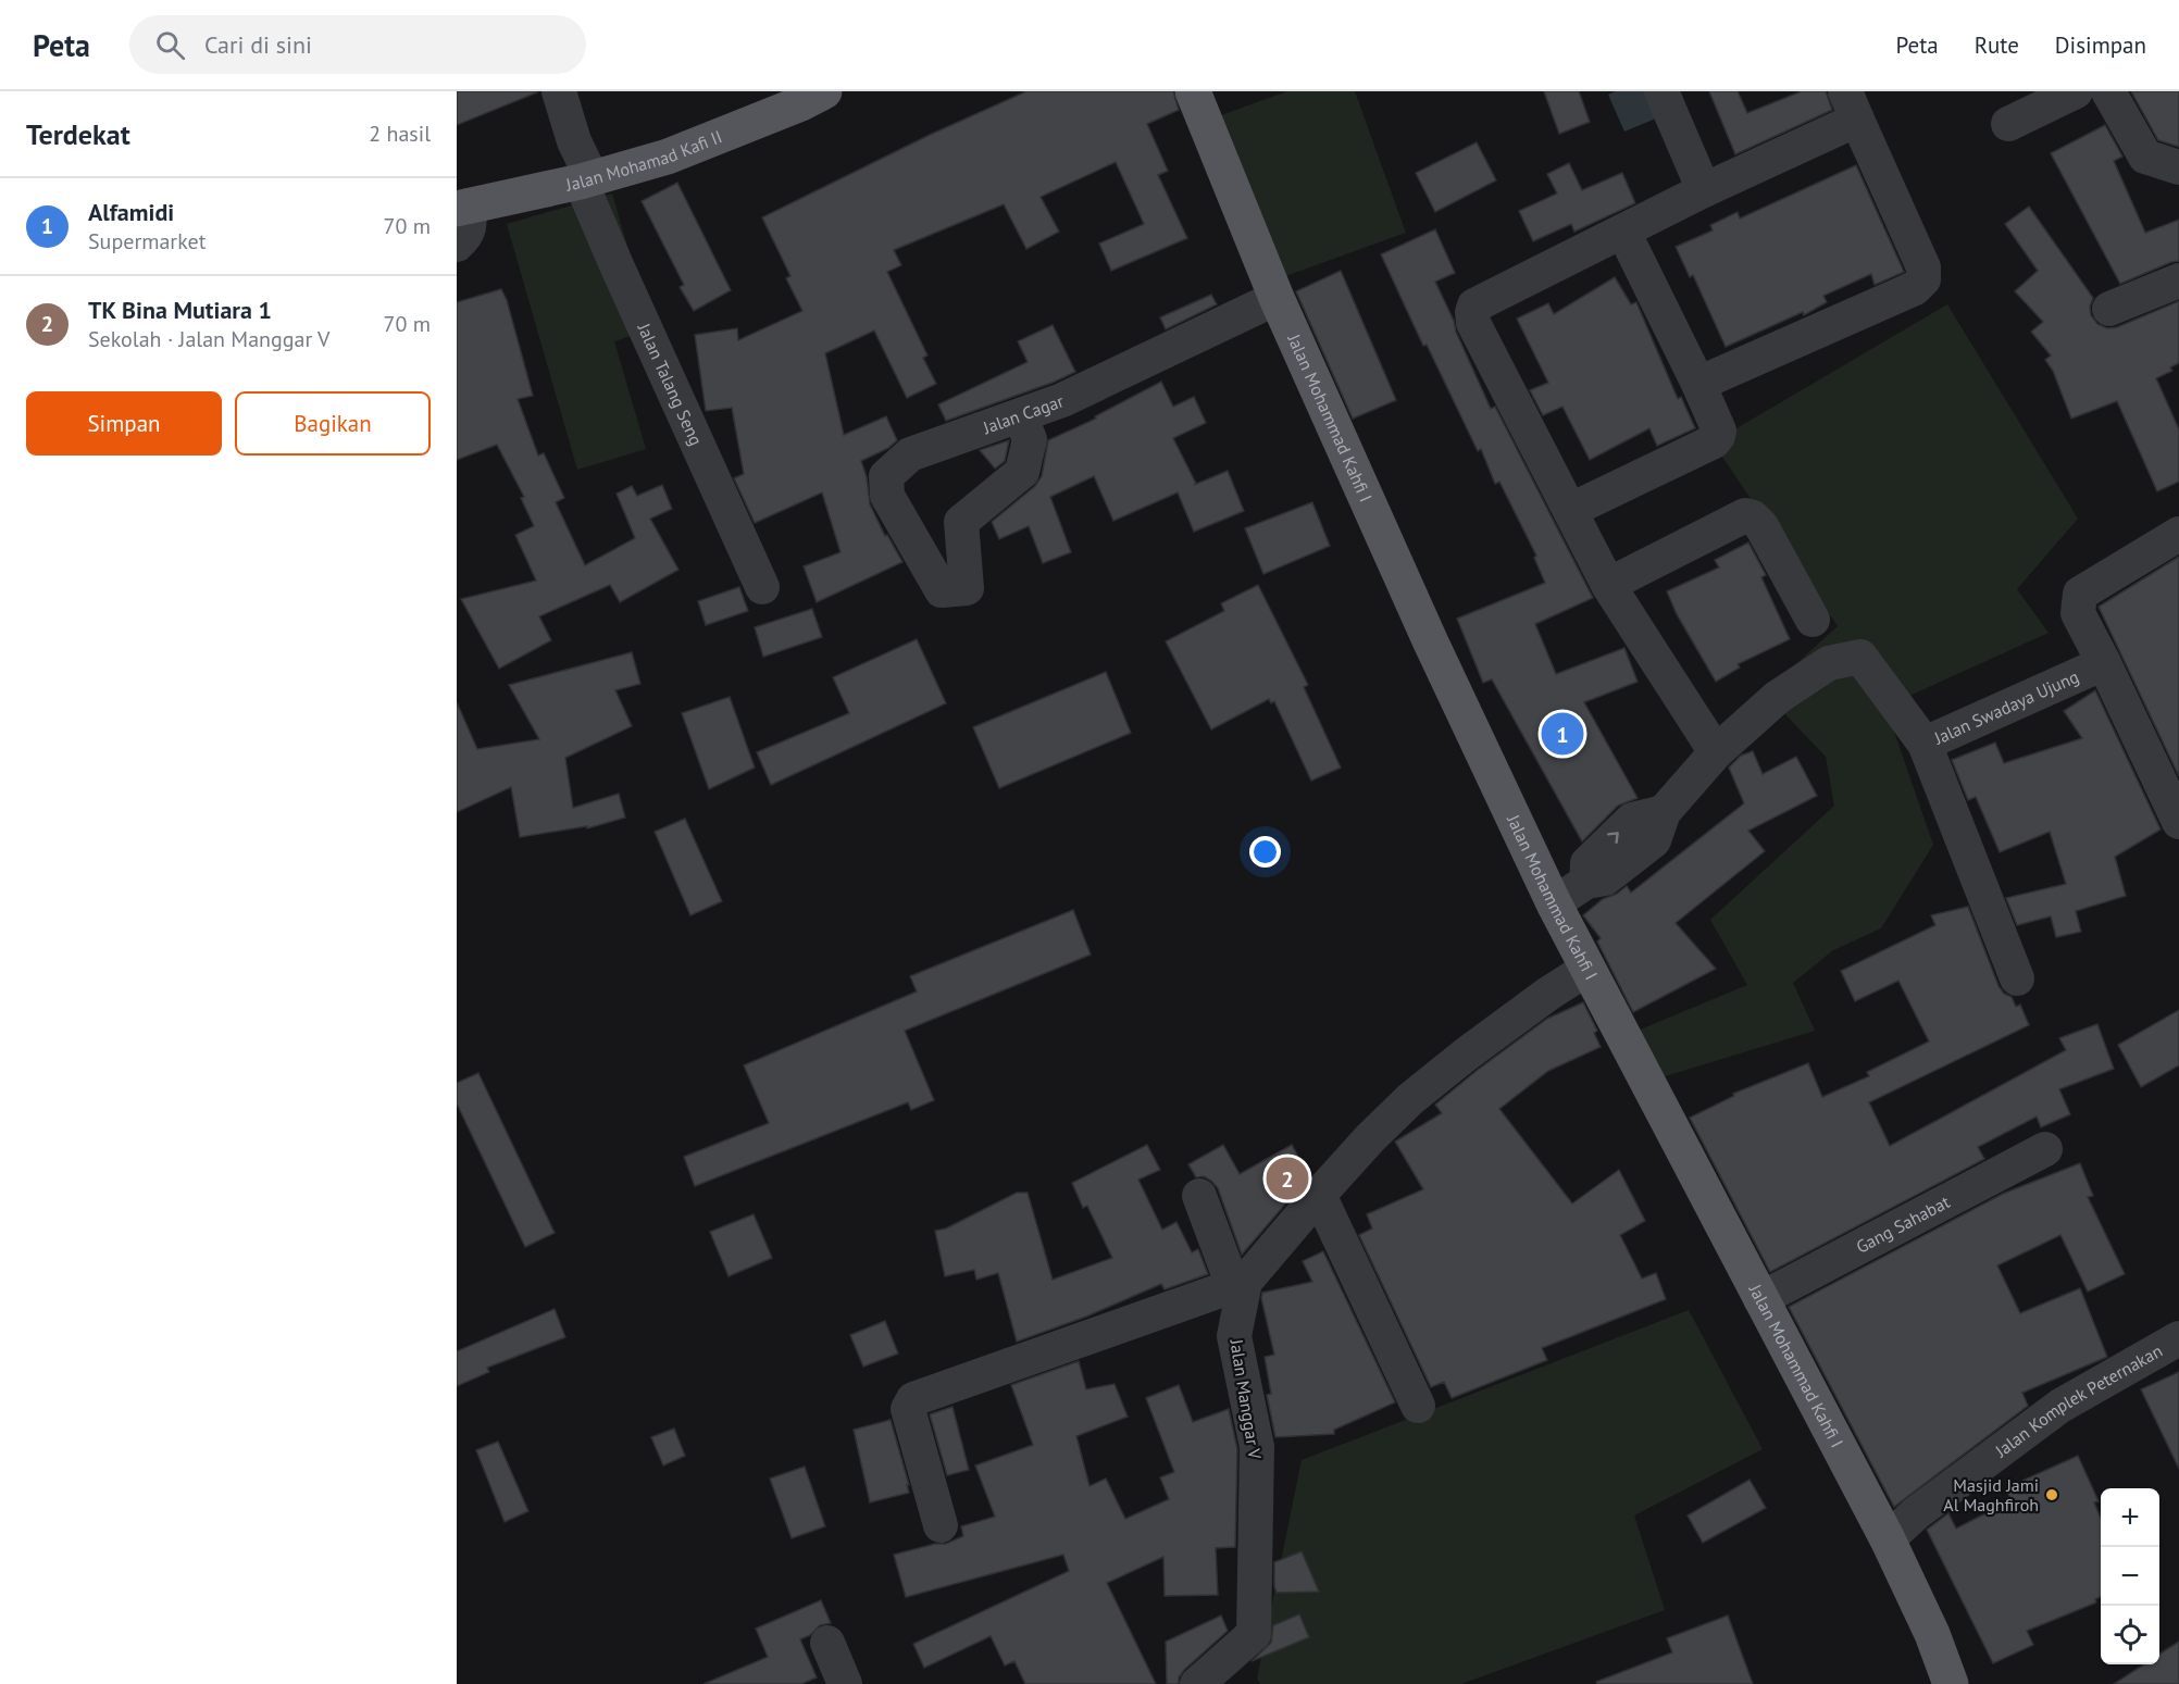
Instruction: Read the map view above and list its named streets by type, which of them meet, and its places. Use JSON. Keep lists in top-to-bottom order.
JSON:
{
  "streets": {
    "main road": ["Jalan Mohamad Kafi II", "Jalan Mohammad Kahfi I"],
    "street": [
      "Jalan Talang Seng",
      "Jalan Cagar",
      "Jalan Swadaya Ujung",
      "Gang Sahabat",
      "Jalan Manggar V",
      "Jalan Komplek Peternakan"
    ]
  },
  "crossings": [
    ["Jalan Mohamad Kafi II", "Jalan Talang Seng"],
    ["Jalan Cagar", "Jalan Mohammad Kahfi I"],
    ["Jalan Mohammad Kahfi I", "Jalan Swadaya Ujung"],
    ["Jalan Mohammad Kahfi I", "Gang Sahabat"],
    ["Jalan Mohammad Kahfi I", "Jalan Manggar V"],
    ["Jalan Mohammad Kahfi I", "Jalan Komplek Peternakan"]
  ],
  "places": ["Masjid Jami Al Maghfiroh"],
  "page": {
    "header": "Peta",
    "search": "Cari di sini",
    "nav": ["Peta", "Rute", "Disimpan"],
    "heading": ["Terdekat", "2 hasil"],
    "list": [
      {
        "mark": "1",
        "name": "Alfamidi",
        "note": "Supermarket",
        "value": "70 m"
      },
      {
        "mark": "2",
        "name": "TK Bina Mutiara 1",
        "note": "Sekolah · Jalan Manggar V",
        "value": "70 m"
      }
    ],
    "buttons": ["Simpan", "Bagikan"],
    "pins": ["1", "2"],
    "map_buttons": ["+", "−"]
  }
}
